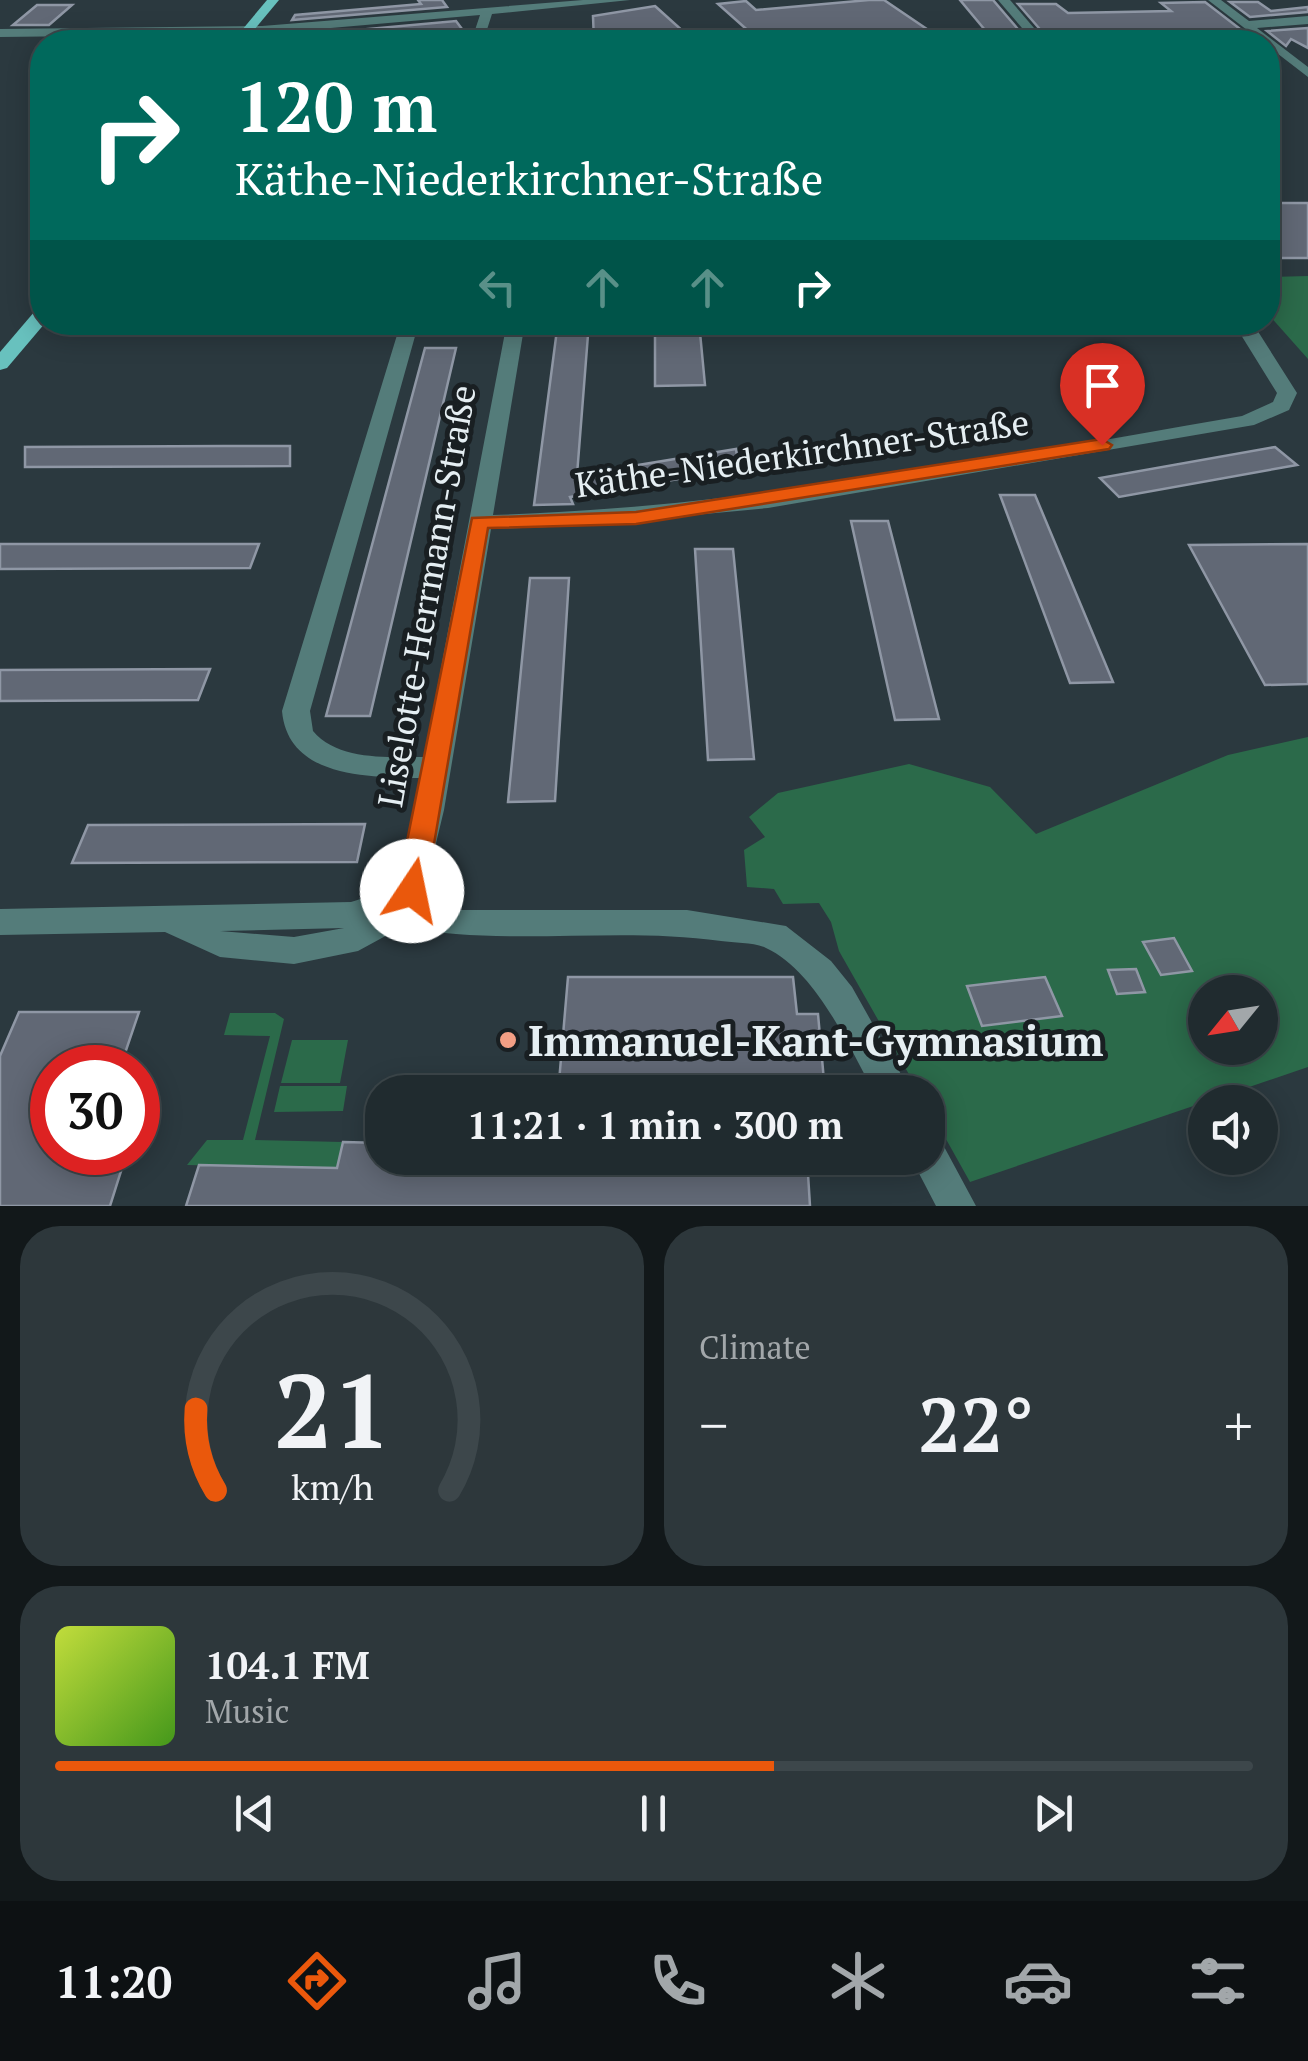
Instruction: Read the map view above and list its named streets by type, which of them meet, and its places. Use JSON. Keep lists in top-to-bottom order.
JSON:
{
  "streets": {
    "street": ["Käthe-Niederkirchner-Straße", "Liselotte-Herrmann-Straße"]
  },
  "crossings": [
    ["Käthe-Niederkirchner-Straße", "Liselotte-Herrmann-Straße"]
  ],
  "places": ["Immanuel-Kant-Gymnasium"],
  "north": "bottom left",
  "page": {
    "turn": ["120 m", "Käthe-Niederkirchner-Straße"],
    "limit": "30",
    "trip": "11:21 · 1 min · 300 m",
    "tile": "Climate",
    "heat": ["−", "22°", "+"],
    "song": ["104.1 FM", "Music"],
    "tabs": "11:20",
    "gauge": ["21", "km/h"]
  }
}
